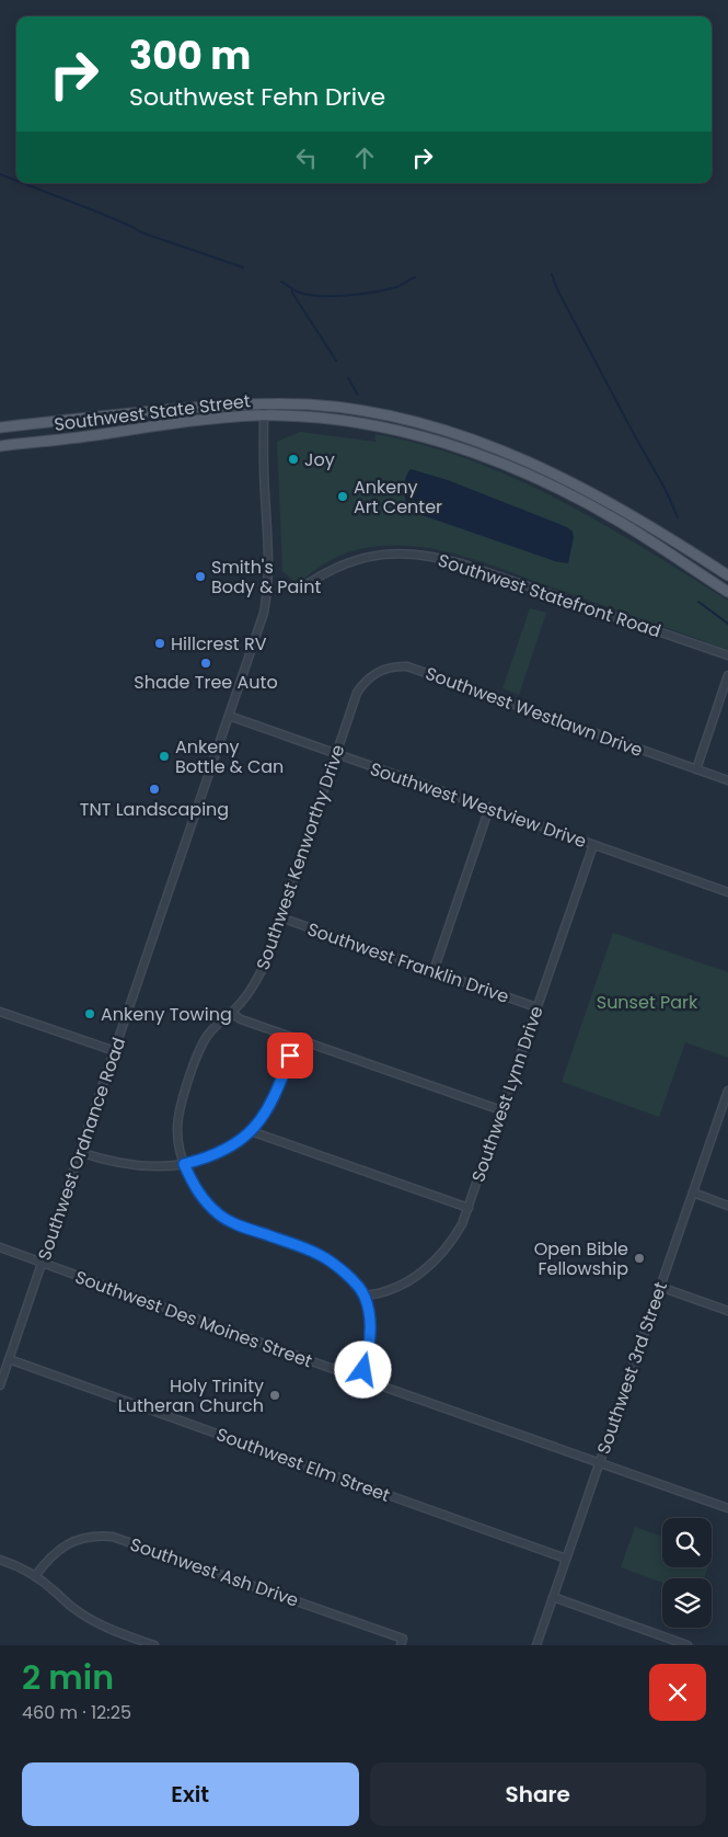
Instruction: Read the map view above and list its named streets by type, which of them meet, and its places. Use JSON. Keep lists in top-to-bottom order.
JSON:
{
  "streets": {
    "main road": ["Southwest State Street"],
    "street": [
      "Southwest Statefront Road",
      "Southwest Westlawn Drive",
      "Southwest Westview Drive",
      "Southwest Kenworthy Drive",
      "Southwest Franklin Drive",
      "Southwest Lynn Drive",
      "Southwest Ordnance Road",
      "Southwest Des Moines Street",
      "Southwest 3rd Street",
      "Southwest Elm Street",
      "Southwest Ash Drive"
    ]
  },
  "crossings": [
    ["Southwest State Street", "Southwest Ordnance Road"],
    ["Southwest Westlawn Drive", "Southwest Kenworthy Drive"],
    ["Southwest Westview Drive", "Southwest Kenworthy Drive"],
    ["Southwest Westview Drive", "Southwest Lynn Drive"],
    ["Southwest Westview Drive", "Southwest Ordnance Road"],
    ["Southwest Kenworthy Drive", "Southwest Franklin Drive"],
    ["Southwest Kenworthy Drive", "Southwest Lynn Drive"],
    ["Southwest Kenworthy Drive", "Southwest Des Moines Street"],
    ["Southwest Franklin Drive", "Southwest Lynn Drive"],
    ["Southwest Ordnance Road", "Southwest Des Moines Street"],
    ["Southwest Ordnance Road", "Southwest Elm Street"],
    ["Southwest Des Moines Street", "Southwest 3rd Street"],
    ["Southwest 3rd Street", "Southwest Elm Street"]
  ],
  "parks": ["Sunset Park"],
  "places": [
    "Joy",
    "Ankeny Art Center",
    "Smith's Body & Paint",
    "Hillcrest RV",
    "Shade Tree Auto",
    "Ankeny Bottle & Can",
    "TNT Landscaping",
    "Ankeny Towing",
    "Open Bible Fellowship",
    "Holy Trinity Lutheran Church"
  ],
  "page": {
    "turn": ["300 m", "Southwest Fehn Drive"],
    "heading": ["2 min", "460 m · 12:25"],
    "buttons": ["Exit", "Share"]
  }
}
